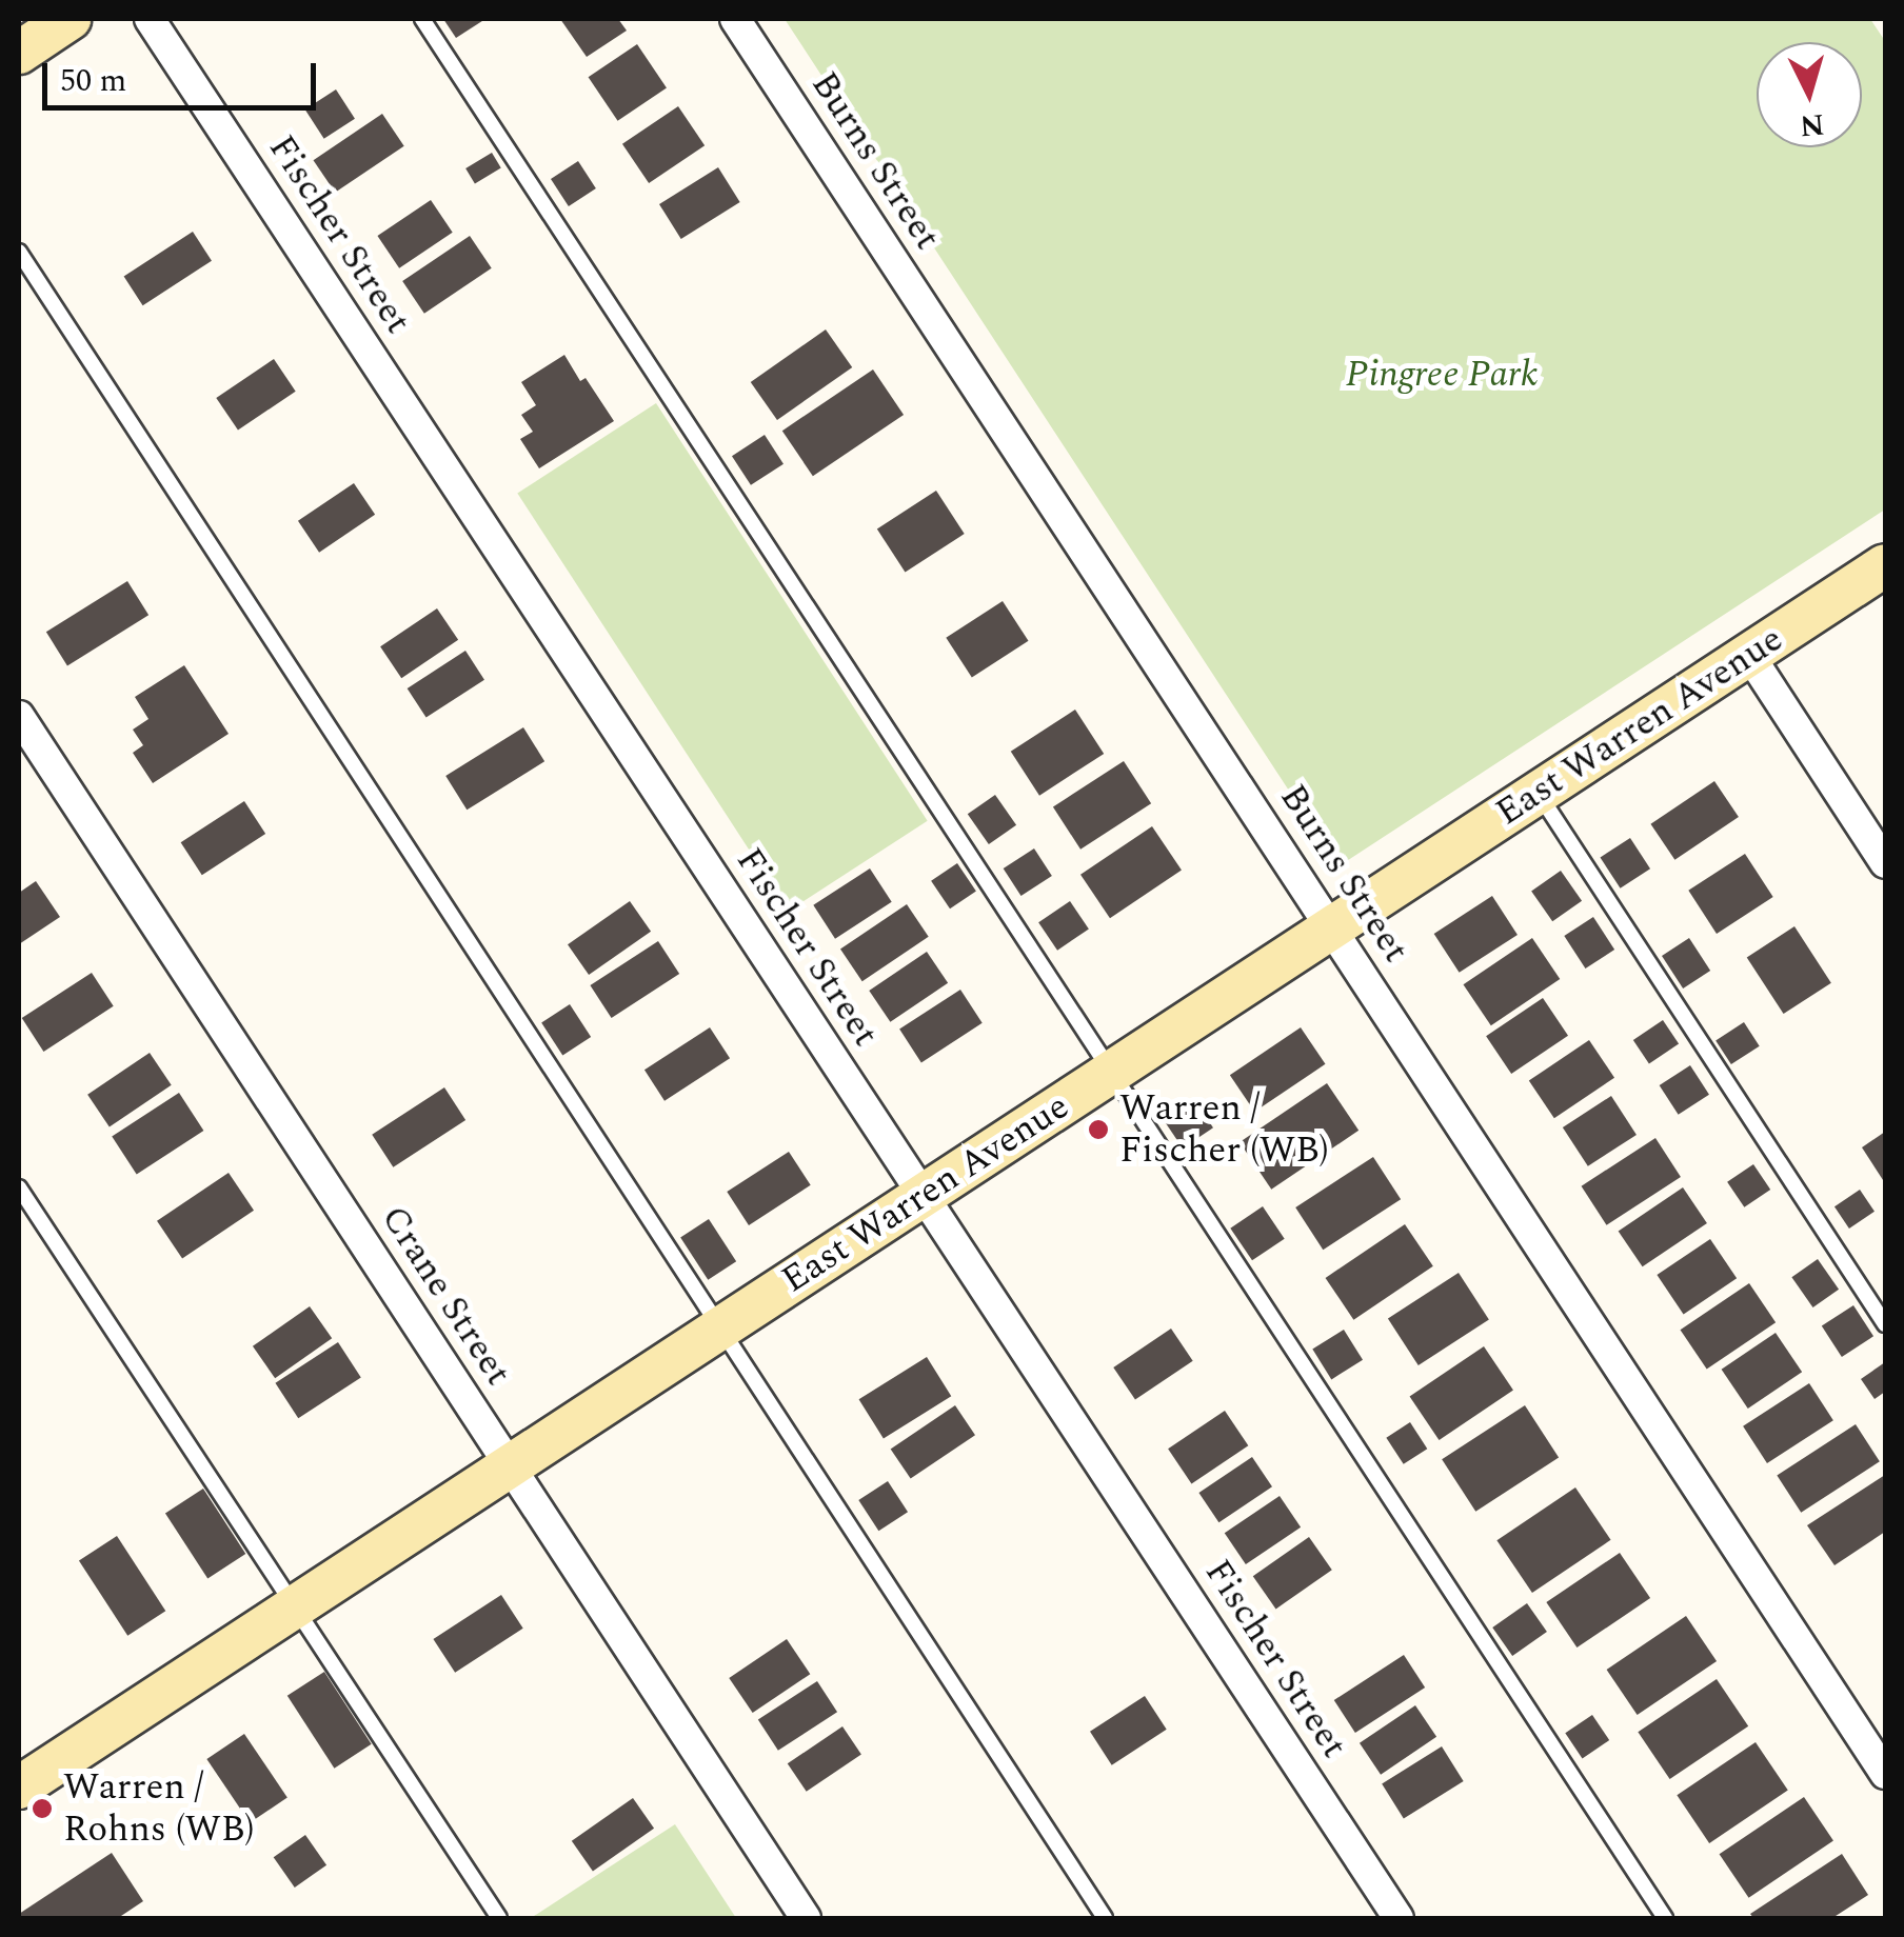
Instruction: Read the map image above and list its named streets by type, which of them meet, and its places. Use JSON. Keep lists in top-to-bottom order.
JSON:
{
  "streets": {
    "main road": ["East Warren Avenue"],
    "street": ["Burns Street", "Fischer Street", "Crane Street"]
  },
  "crossings": [
    ["Burns Street", "East Warren Avenue"],
    ["Fischer Street", "East Warren Avenue"],
    ["East Warren Avenue", "Crane Street"]
  ],
  "parks": ["Pingree Park"],
  "places": ["Warren / Fischer (WB)", "Warren / Rohns (WB)"],
  "scale_bar": "50 m",
  "north": "bottom"
}
